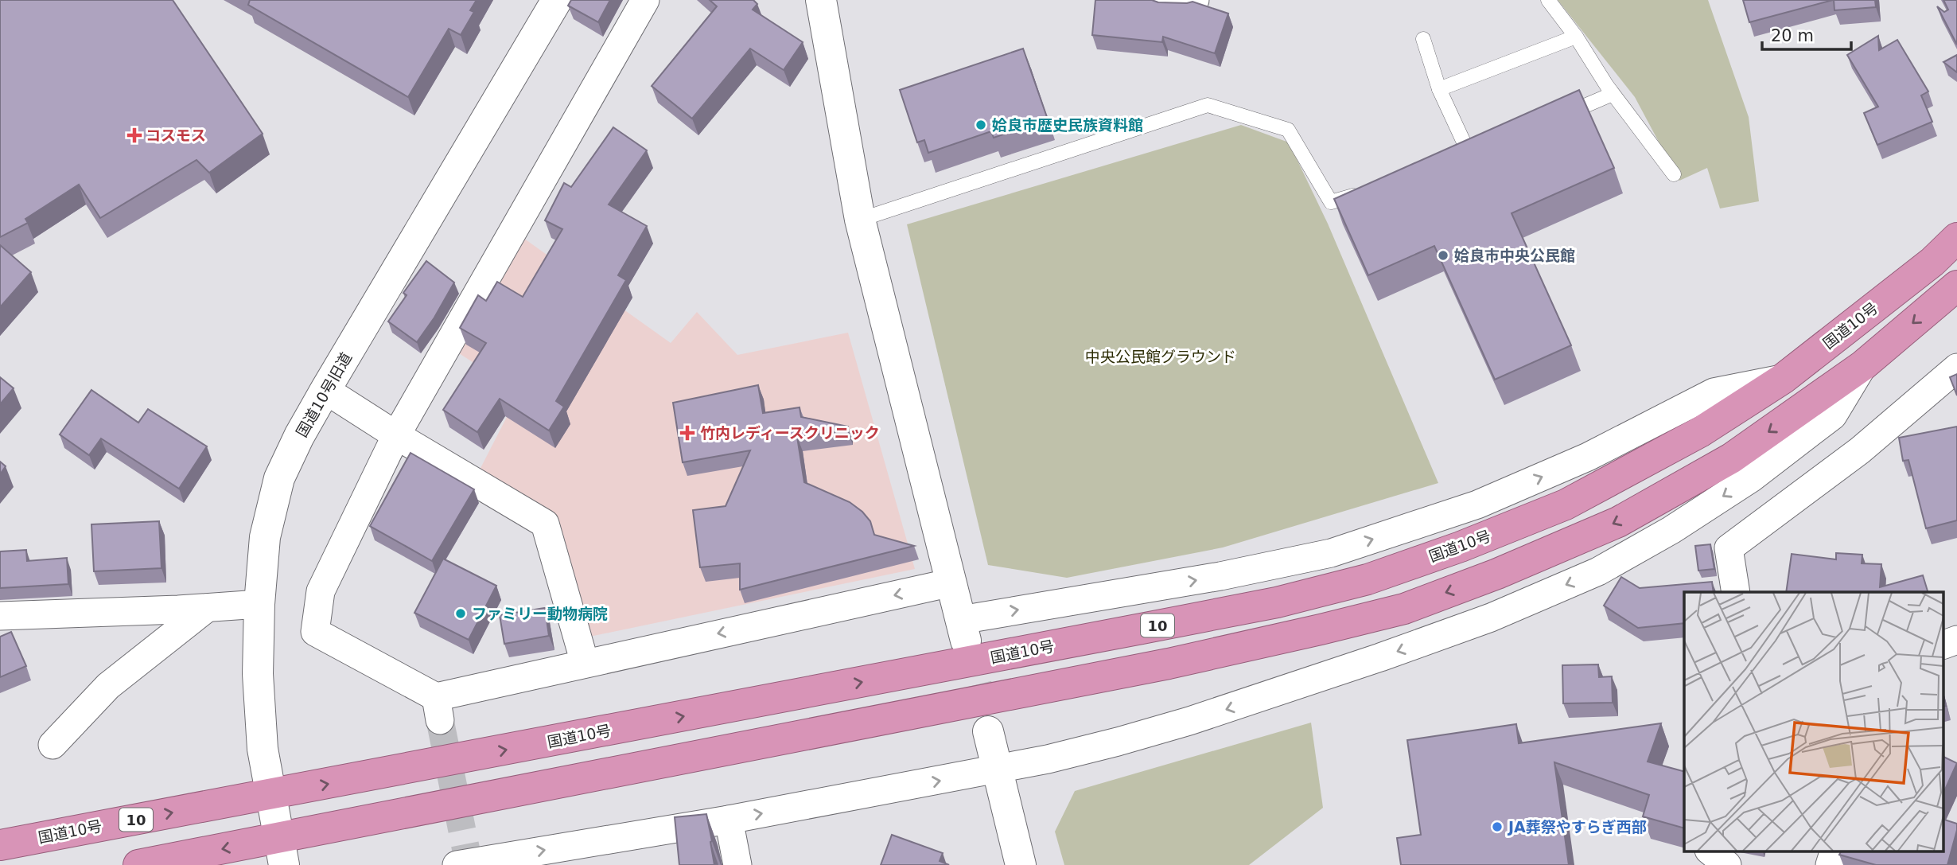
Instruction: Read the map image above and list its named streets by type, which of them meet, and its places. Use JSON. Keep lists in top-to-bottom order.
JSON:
{
  "streets": {
    "highway": ["国道10号", "10"],
    "street": ["国道10号旧道"]
  },
  "crossings": [
    ["国道10号", "国道10号旧道"]
  ],
  "parks": ["中央公民館グラウンド"],
  "places": {
    "other": [
      "姶良市歴史民族資料館",
      "姶良市中央公民館",
      "ファミリー動物病院",
      "JA葬祭やすらぎ西部"
    ],
    "health": ["コスモス", "竹内レディースクリニック"]
  },
  "scale_bar": "20 m"
}
